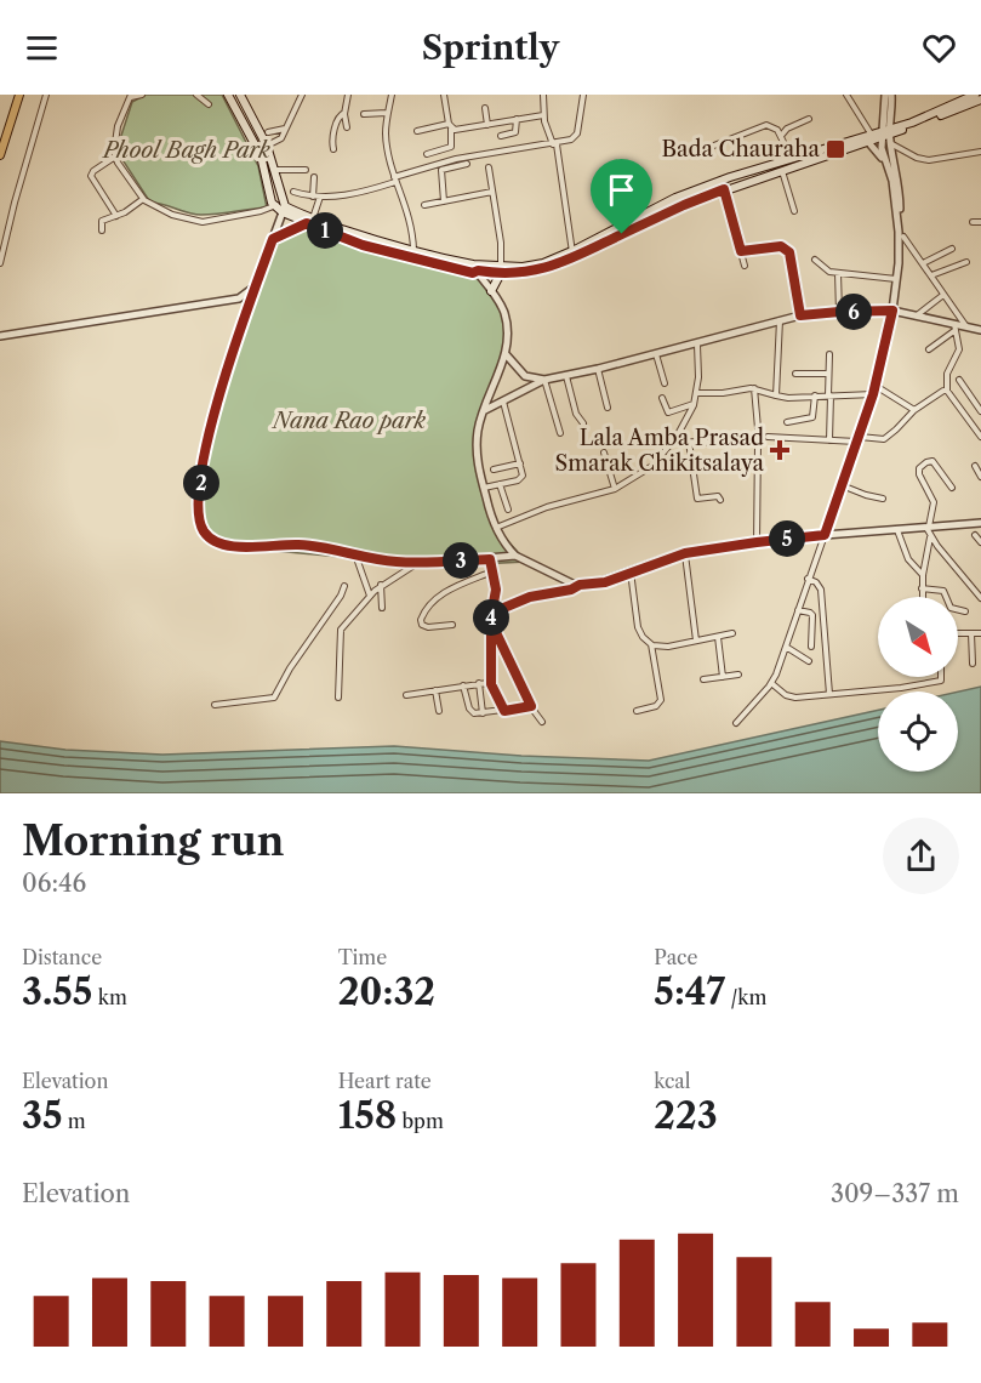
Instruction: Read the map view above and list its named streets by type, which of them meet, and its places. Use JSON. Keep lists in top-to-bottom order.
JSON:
{
  "parks": ["Phool Bagh Park", "Nana Rao park"],
  "places": {
    "transit": ["Bada Chauraha"],
    "health": ["Lala Amba Prasad Smarak Chikitsalaya"]
  },
  "north": "bottom right",
  "page": {
    "header": "Sprintly",
    "pins": [
      "1",
      "6",
      "2",
      "5",
      "3",
      "4"
    ],
    "heading": ["Morning run", "06:46"],
    "stats": [
      ["Distance", "3.55 km"],
      ["Time", "20:32"],
      ["Pace", "5:47 /km"],
      ["Elevation", "35 m"],
      ["Heart rate", "158 bpm"],
      ["kcal", "223"]
    ],
    "chart": ["Elevation", "309–337 m"]
  }
}
